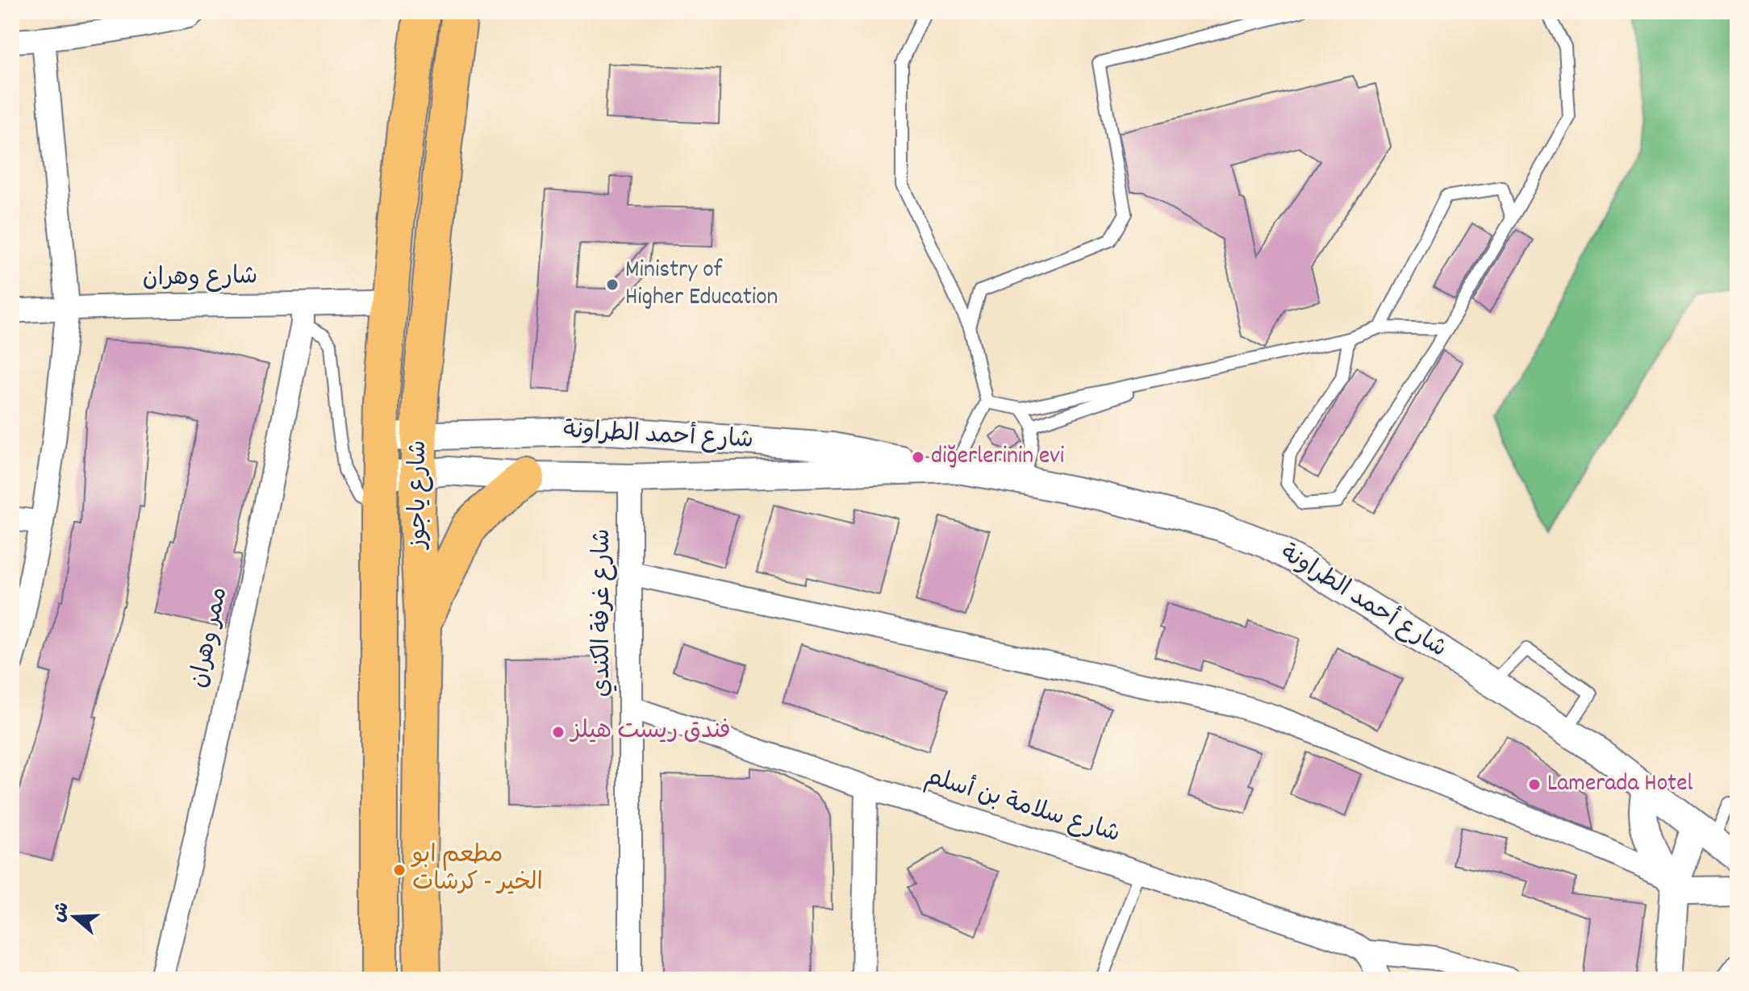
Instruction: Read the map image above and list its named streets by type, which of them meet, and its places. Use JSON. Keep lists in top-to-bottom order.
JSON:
{
  "streets": {
    "main road": ["شارع ياجوز"],
    "street": [
      "شارع وهران",
      "شارع أحمد الطراونة",
      "شارع غرفة الكندي",
      "ممر وهران",
      "شارع سلامة بن أسلم"
    ]
  },
  "crossings": [
    ["شارع وهران", "شارع ياجوز"],
    ["شارع وهران", "ممر وهران"],
    ["شارع أحمد الطراونة", "شارع ياجوز"],
    ["شارع أحمد الطراونة", "شارع غرفة الكندي"],
    ["شارع غرفة الكندي", "شارع سلامة بن أسلم"]
  ],
  "places": [
    "Ministry of Higher Education",
    "diğerlerinin evi",
    "فندق ريست هيلز",
    "Lamerada Hotel",
    "مطعم ابو الخير - كرشات"
  ],
  "north": "left"
}
